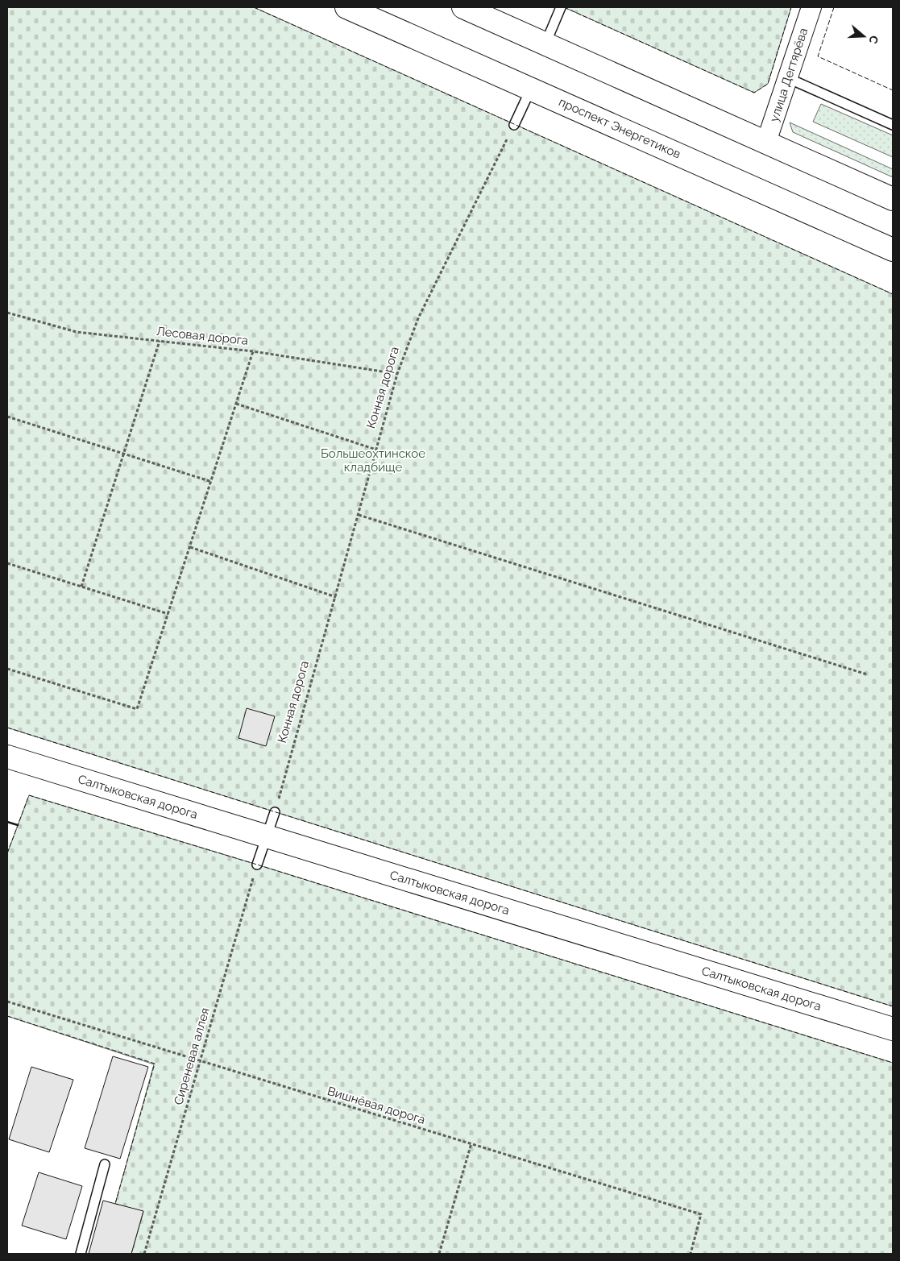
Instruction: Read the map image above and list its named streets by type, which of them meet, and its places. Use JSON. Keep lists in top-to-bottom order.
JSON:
{
  "streets": {
    "main road": ["проспект Энергетиков", "Салтыковская дорога"],
    "street": ["улица Дегтярёва"],
    "path": [
      "Лесовая дорога",
      "Конная дорога",
      "Сиреневая аллея",
      "Вишнёвая дорога"
    ]
  },
  "crossings": [
    ["Лесовая дорога", "Конная дорога"],
    ["Сиреневая аллея", "Вишнёвая дорога"]
  ],
  "parks": ["Большеохтинское кладбище"],
  "north": "right"
}
